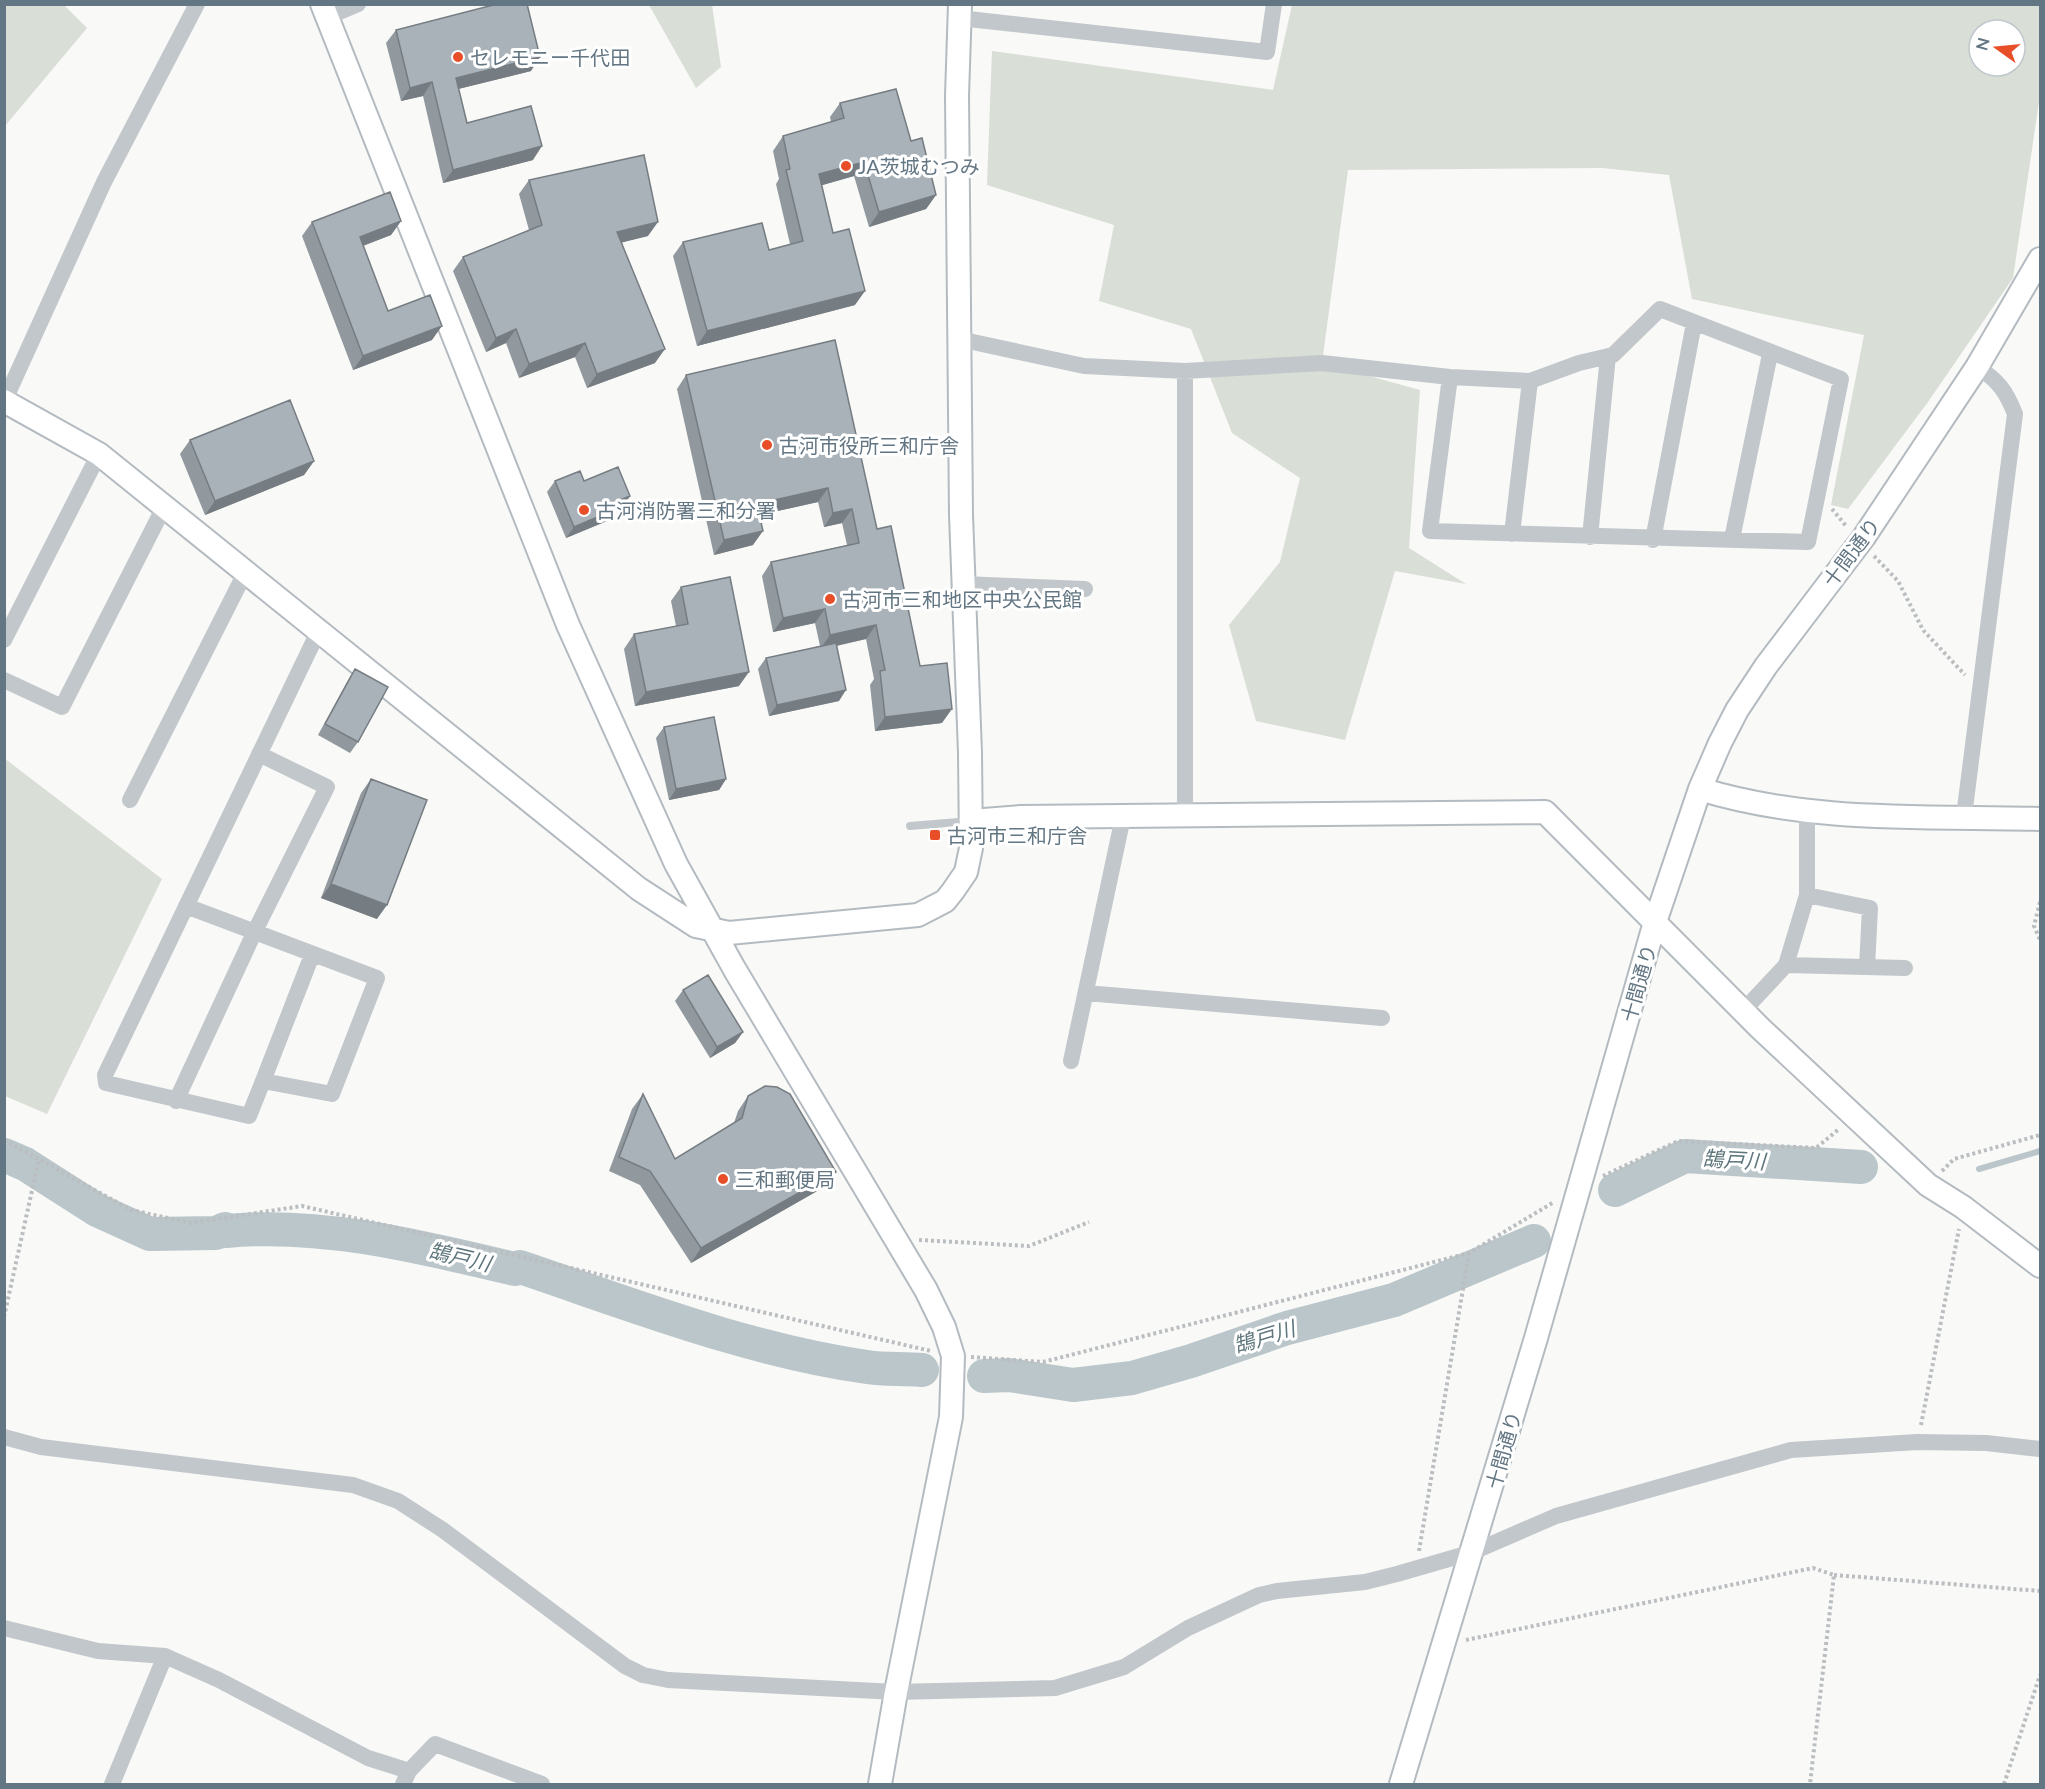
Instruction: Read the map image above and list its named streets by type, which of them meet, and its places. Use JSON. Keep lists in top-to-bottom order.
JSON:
{
  "streets": {
    "street": ["十間通り"]
  },
  "water": ["鵠戸川"],
  "places": {
    "other": [
      "セレモニー千代田",
      "JA茨城むつみ",
      "古河市役所三和庁舎",
      "古河消防署三和分署",
      "古河市三和地区中央公民館",
      "三和郵便局"
    ],
    "transit": ["古河市三和庁舎"]
  },
  "north": "left"
}
